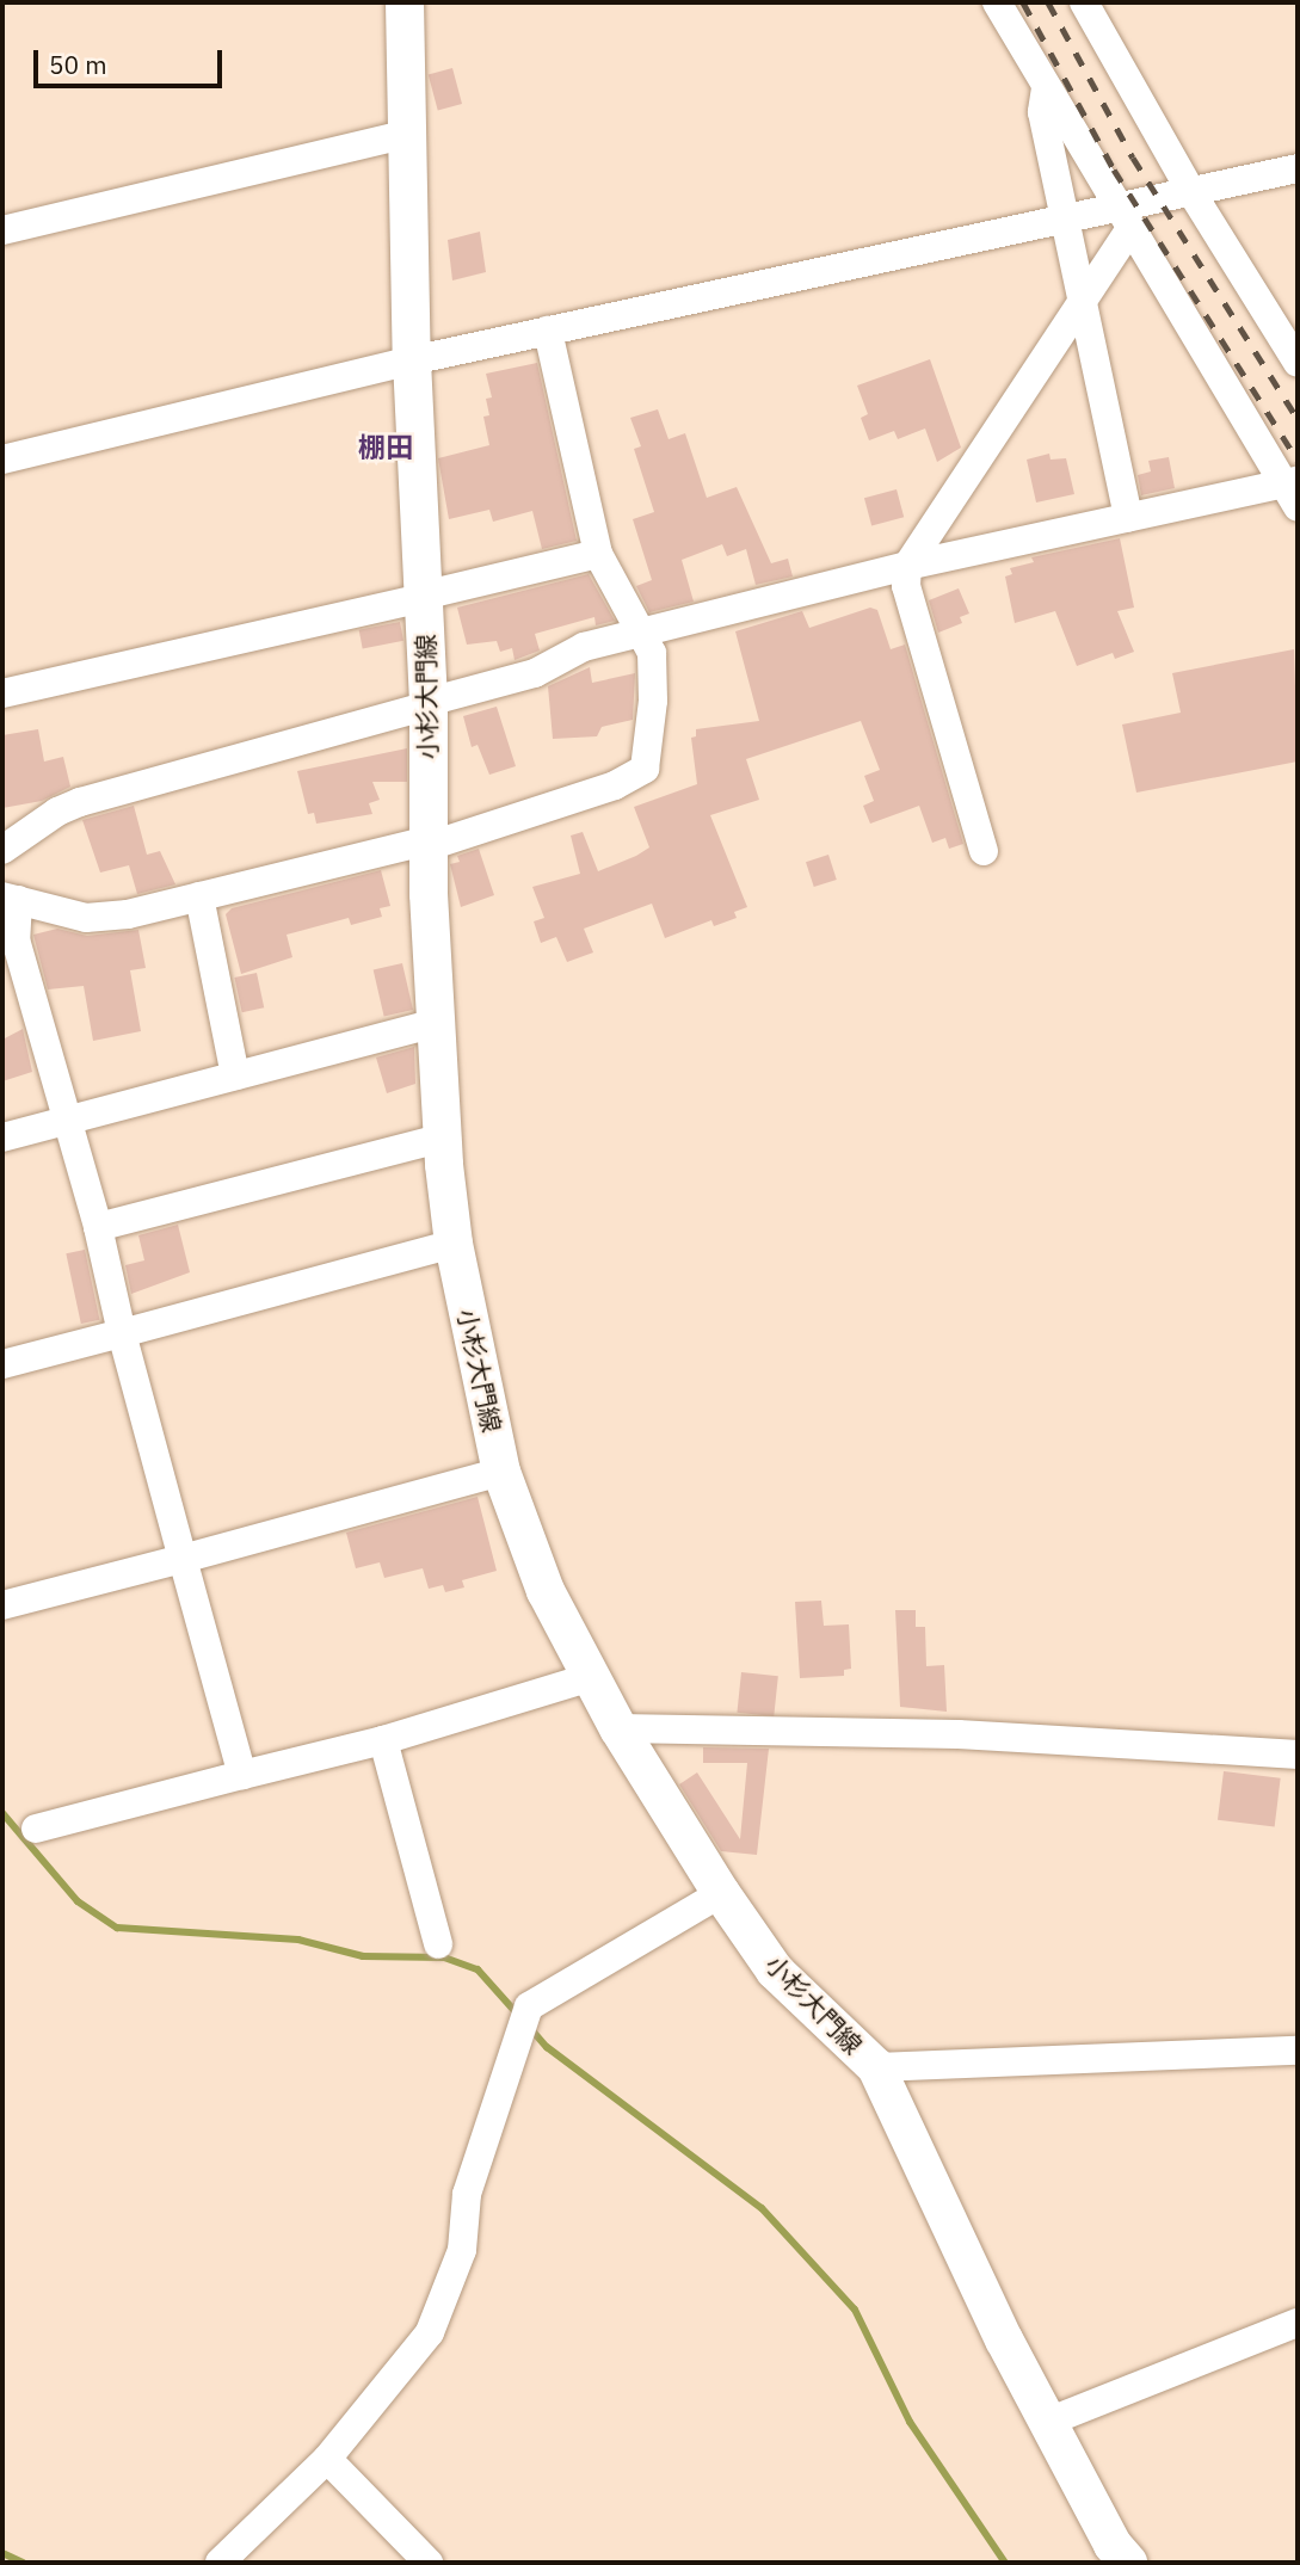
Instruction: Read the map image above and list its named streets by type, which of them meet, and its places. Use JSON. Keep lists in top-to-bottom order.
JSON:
{
  "streets": {
    "main road": ["小杉大門線"]
  },
  "districts": ["棚田"],
  "scale_bar": "50 m"
}
